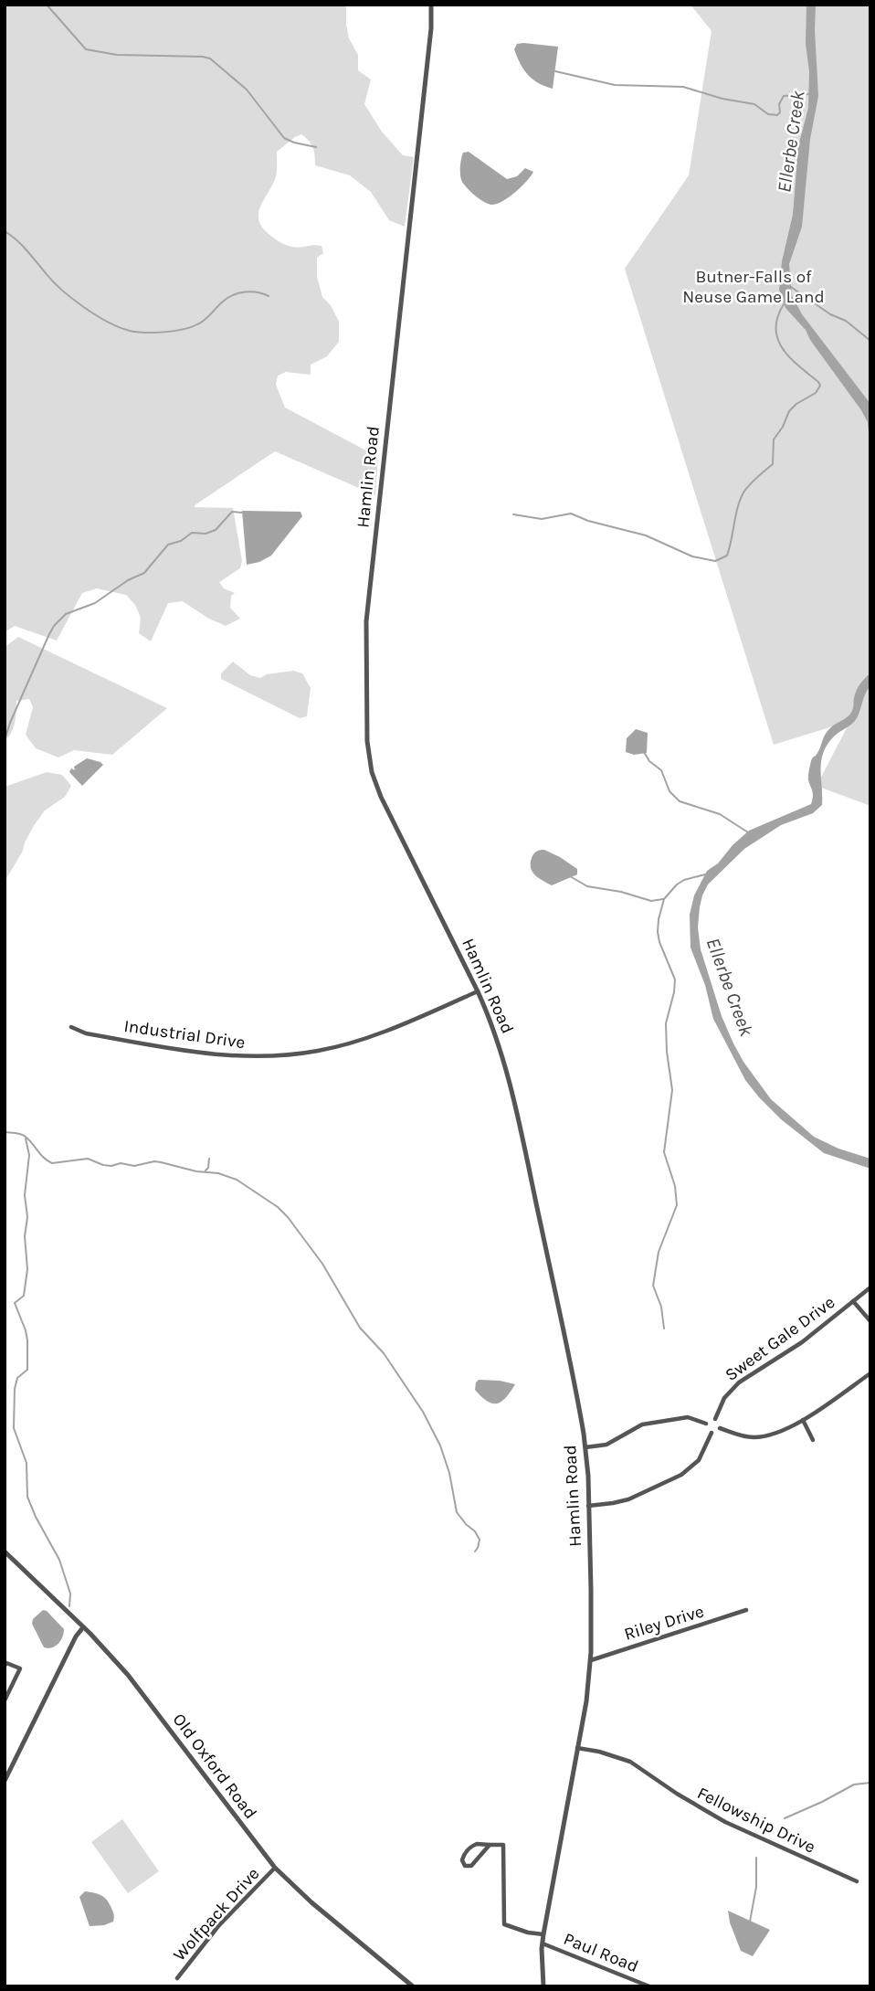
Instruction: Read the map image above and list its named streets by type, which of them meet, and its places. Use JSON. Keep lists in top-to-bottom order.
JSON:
{
  "streets": {
    "street": [
      "Hamlin Road",
      "Industrial Drive",
      "Sweet Gale Drive",
      "Riley Drive",
      "Old Oxford Road",
      "Fellowship Drive",
      "Wolfpack Drive",
      "Paul Road"
    ]
  },
  "crossings": [
    ["Hamlin Road", "Industrial Drive"],
    ["Hamlin Road", "Riley Drive"],
    ["Hamlin Road", "Fellowship Drive"],
    ["Hamlin Road", "Paul Road"],
    ["Old Oxford Road", "Wolfpack Drive"]
  ],
  "water": ["Ellerbe Creek"],
  "parks": ["Butner-Falls of Neuse Game Land"]
}
